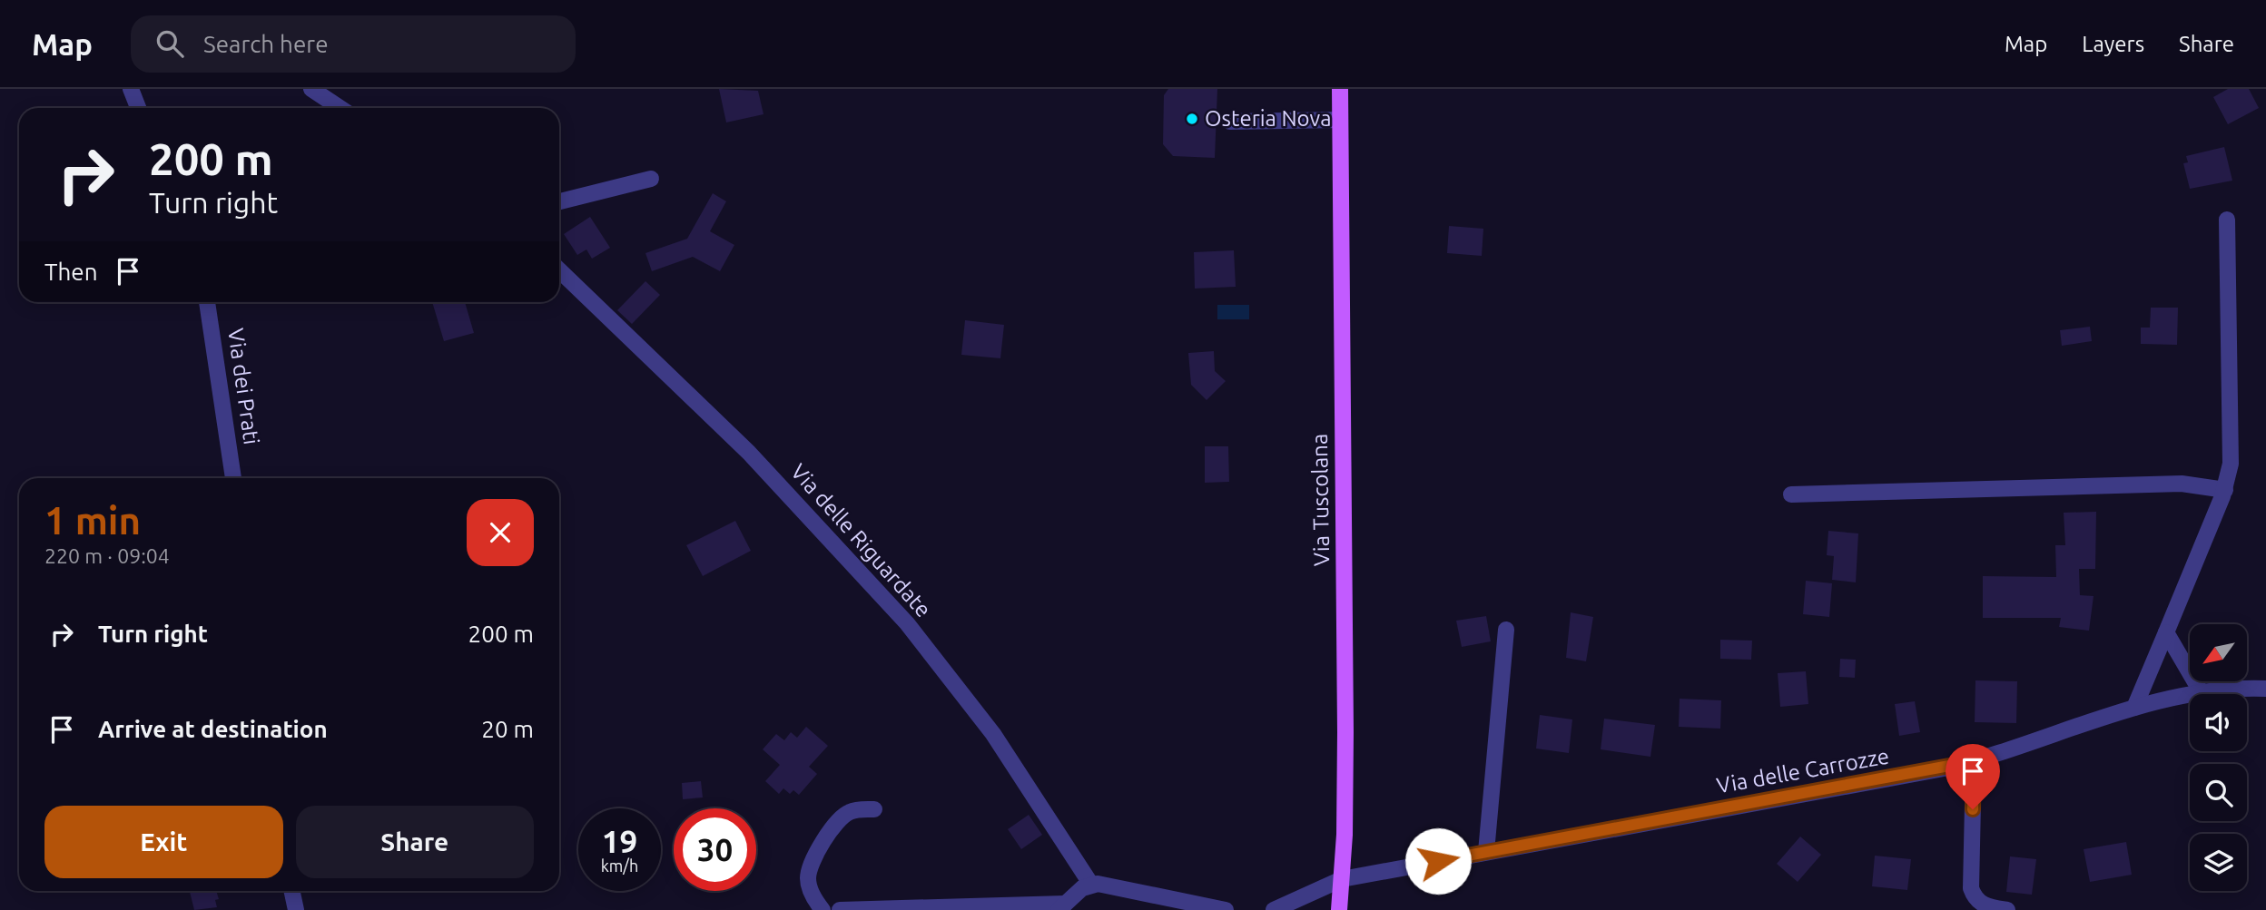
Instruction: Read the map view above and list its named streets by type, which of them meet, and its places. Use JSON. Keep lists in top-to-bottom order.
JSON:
{
  "streets": {
    "main road": ["Via Tuscolana"],
    "street": ["Via dei Prati", "Via delle Riguardate", "Via delle Carrozze"]
  },
  "crossings": [
    ["Via Tuscolana", "Via delle Carrozze"]
  ],
  "places": ["Osteria Nova"],
  "north": "bottom left",
  "page": {
    "header": "Map",
    "search": "Search here",
    "nav": ["Map", "Layers", "Share"],
    "turn": ["200 m", "Turn right"],
    "then": "Then",
    "heading": ["1 min", "220 m · 09:04"],
    "list": [
      {
        "name": "Turn right",
        "value": "200 m"
      },
      {
        "name": "Arrive at destination",
        "value": "20 m"
      }
    ],
    "buttons": ["Exit", "Share"],
    "speed": "19 km/h",
    "limit": "30"
  }
}
